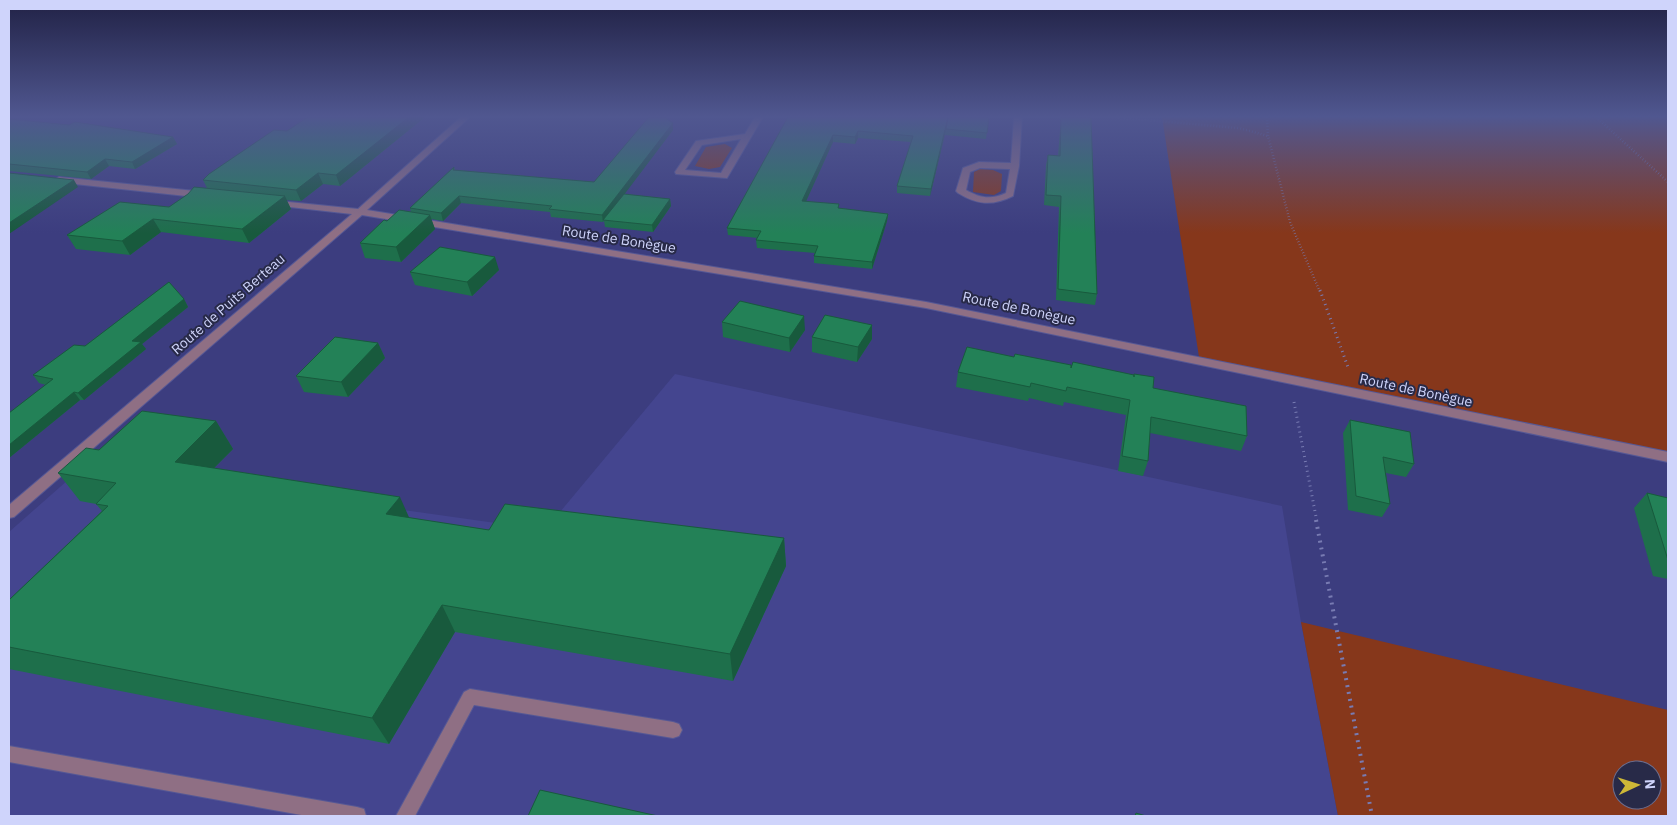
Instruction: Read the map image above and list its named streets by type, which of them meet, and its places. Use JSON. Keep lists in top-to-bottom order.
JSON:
{
  "streets": {
    "street": ["Route de Bonègue", "Route de Puits Berteau"]
  },
  "crossings": [
    ["Route de Bonègue", "Route de Puits Berteau"]
  ],
  "north": "right"
}
